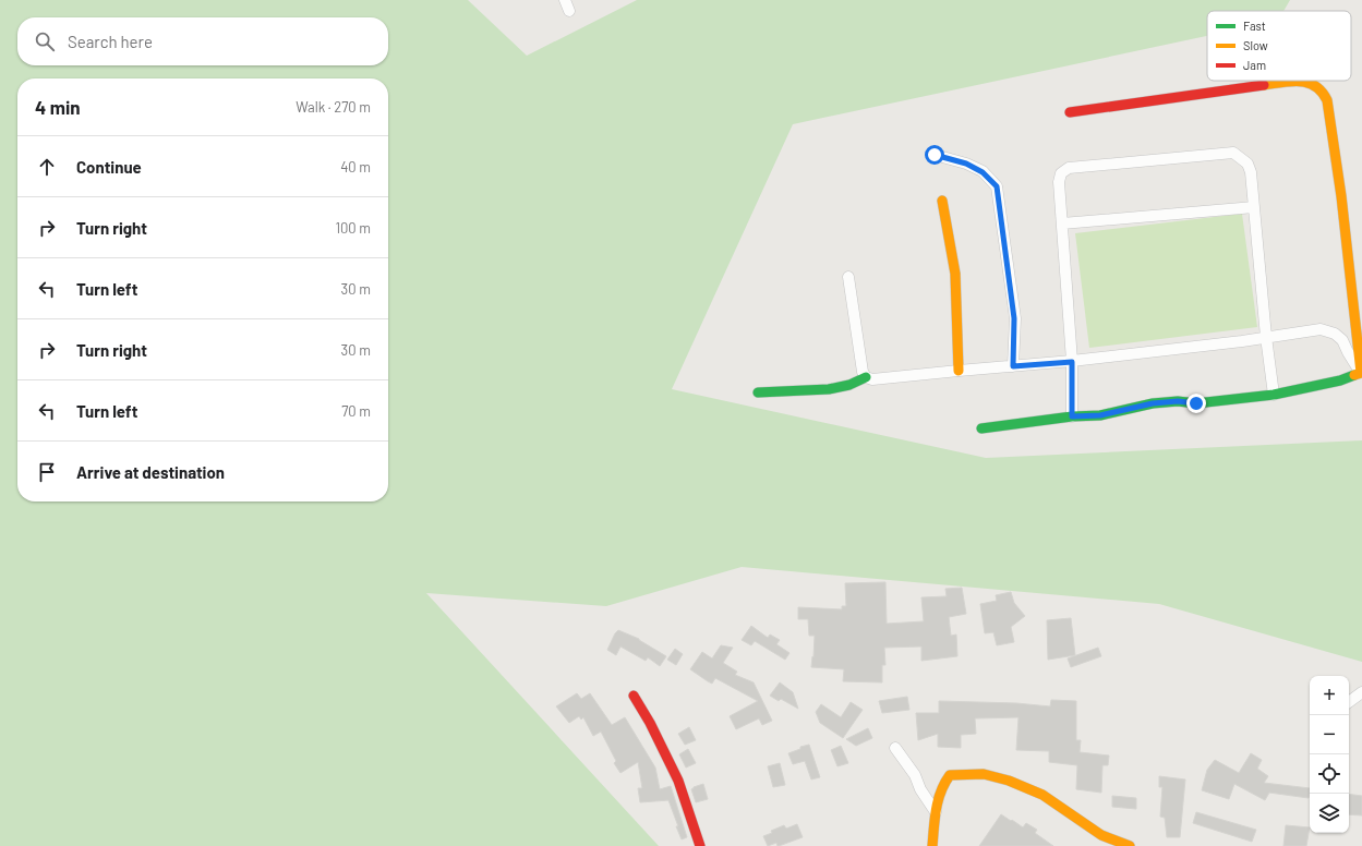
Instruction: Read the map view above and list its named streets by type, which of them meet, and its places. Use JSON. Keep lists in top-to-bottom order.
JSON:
{
  "legend": ["Fast", "Slow", "Jam"],
  "page": {
    "search": "Search here",
    "heading": ["4 min", "Walk · 270 m"],
    "list": [
      ["Continue", "40 m"],
      ["Turn right", "100 m"],
      ["Turn left", "30 m"],
      ["Turn right", "30 m"],
      ["Turn left", "70 m"],
      "Arrive at destination"
    ],
    "map_buttons": ["+", "−"]
  }
}
